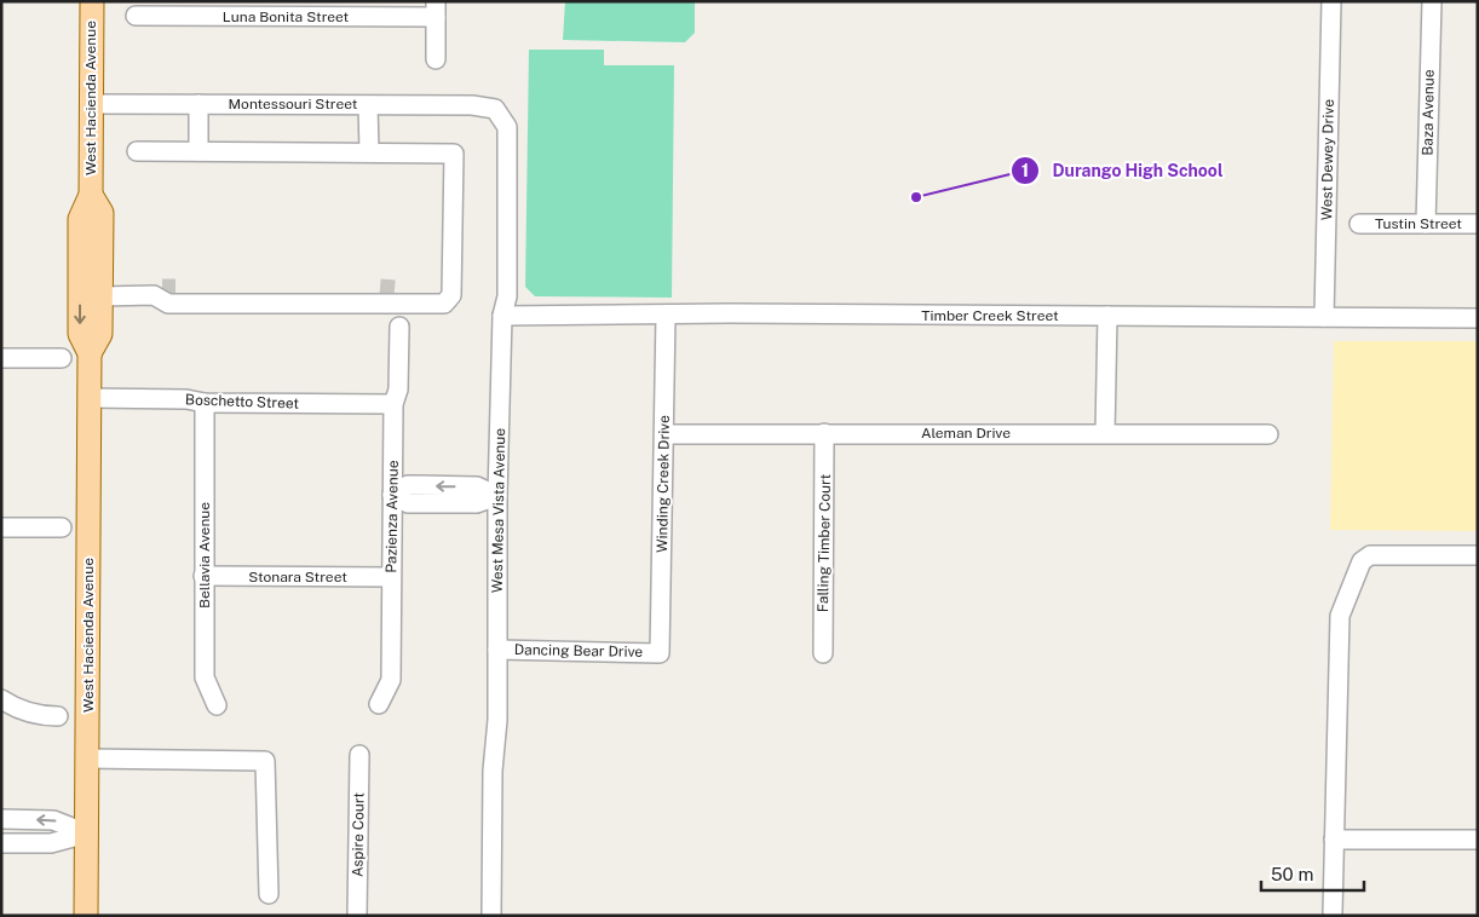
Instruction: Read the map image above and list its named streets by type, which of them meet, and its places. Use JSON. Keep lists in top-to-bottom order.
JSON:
{
  "streets": {
    "main road": ["West Hacienda Avenue"],
    "street": [
      "Luna Bonita Street",
      "Montessouri Street",
      "Baza Avenue",
      "West Dewey Drive",
      "Tustin Street",
      "Timber Creek Street",
      "Boschetto Street",
      "Aleman Drive",
      "Winding Creek Drive",
      "West Mesa Vista Avenue",
      "Pazienza Avenue",
      "Falling Timber Court",
      "Bellavia Avenue",
      "Stonara Street",
      "Dancing Bear Drive",
      "Aspire Court"
    ]
  },
  "crossings": [
    ["West Hacienda Avenue", "Montessouri Street"],
    ["West Hacienda Avenue", "Boschetto Street"],
    ["Montessouri Street", "West Mesa Vista Avenue"],
    ["Baza Avenue", "Tustin Street"],
    ["West Dewey Drive", "Timber Creek Street"],
    ["Timber Creek Street", "Winding Creek Drive"],
    ["Timber Creek Street", "West Mesa Vista Avenue"],
    ["Boschetto Street", "Pazienza Avenue"],
    ["Boschetto Street", "Bellavia Avenue"],
    ["Aleman Drive", "Winding Creek Drive"],
    ["Aleman Drive", "Falling Timber Court"],
    ["Winding Creek Drive", "Dancing Bear Drive"],
    ["West Mesa Vista Avenue", "Dancing Bear Drive"],
    ["Pazienza Avenue", "Stonara Street"],
    ["Bellavia Avenue", "Stonara Street"]
  ],
  "places": ["Durango High School"],
  "scale_bar": "50 m"
}
